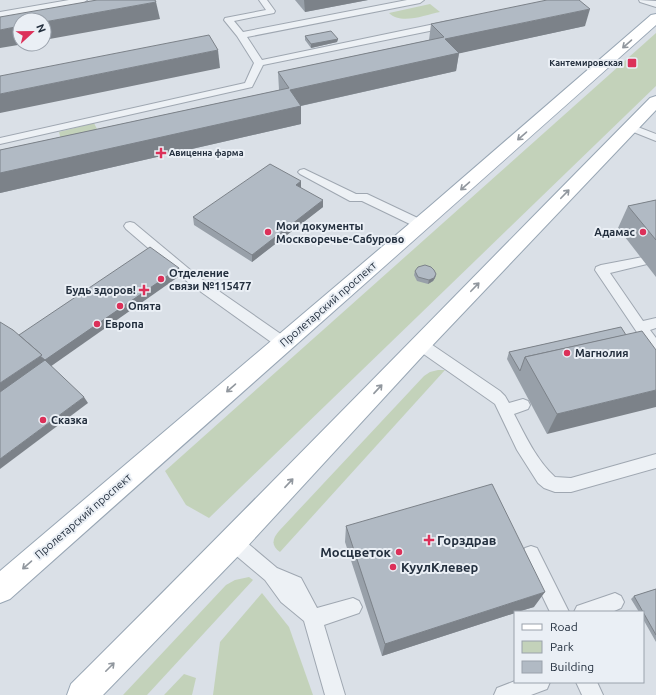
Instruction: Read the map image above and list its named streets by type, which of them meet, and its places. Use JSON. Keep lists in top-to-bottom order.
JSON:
{
  "streets": {
    "main road": ["Пролетарский проспект"]
  },
  "places": {
    "transit": ["Кантемировская"],
    "health": ["Авиценна фарма", "Будь здоров!", "Горздрав"],
    "other": [
      "Мои документы Москворечье-Сабурово",
      "Адамас",
      "Отделение связи №115477",
      "Опята",
      "Европа",
      "Магнолия",
      "Сказка",
      "Мосцветок",
      "КуулКлевер"
    ]
  },
  "legend": ["Road", "Park", "Building"],
  "north": "right"
}
